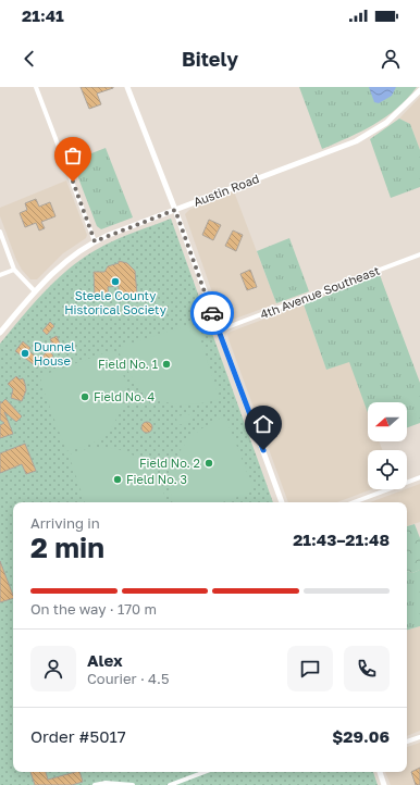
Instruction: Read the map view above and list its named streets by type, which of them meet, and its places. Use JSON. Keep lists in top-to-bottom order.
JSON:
{
  "streets": {
    "street": ["Austin Road", "4th Avenue Southeast"]
  },
  "places": [
    "Steele County Historical Society",
    "Dunnel House",
    "Field No. 1",
    "Field No. 4",
    "Field No. 2",
    "Field No. 3"
  ],
  "north": "left",
  "page": {
    "status": "21:41",
    "header": "Bitely",
    "heading": ["2 min", "Arriving in", "21:43–21:48"],
    "panel": [
      "Alex",
      "Courier · 4.5",
      "Order #5017",
      "$29.06"
    ],
    "bar": "On the way · 170 m"
  }
}
